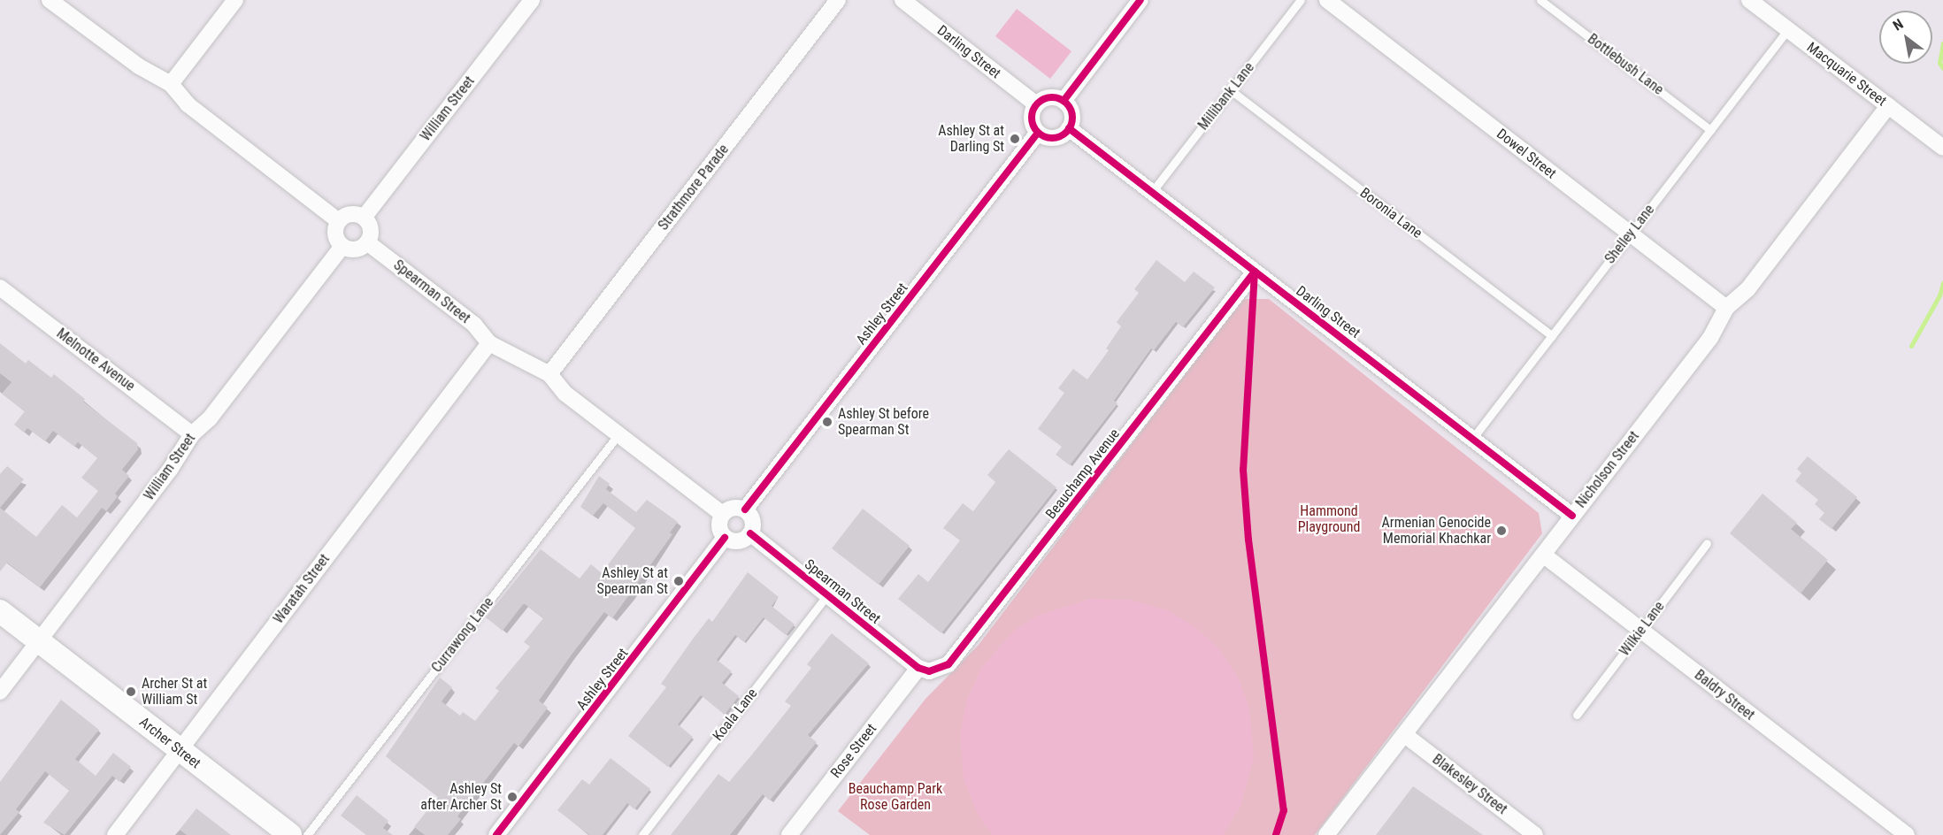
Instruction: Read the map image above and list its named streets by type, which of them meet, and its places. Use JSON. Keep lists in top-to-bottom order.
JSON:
{
  "streets": {
    "main road": ["Archer Street"],
    "street": [
      "Darling Street",
      "Macquarie Street",
      "William Street",
      "Dowel Street",
      "Strathmore Parade",
      "Spearman Street",
      "Ashley Street",
      "Melnotte Avenue",
      "Nicholson Street",
      "Beauchamp Avenue",
      "Waratah Street",
      "Baldry Street",
      "Rose Street",
      "Blakesley Street"
    ],
    "lane": [
      "Bottlebush Lane",
      "Millibank Lane",
      "Boronia Lane",
      "Shelley Lane",
      "Wilkie Lane",
      "Currawong Lane",
      "Koala Lane"
    ]
  },
  "crossings": [
    ["Darling Street", "Millibank Lane"],
    ["Darling Street", "Shelley Lane"],
    ["Darling Street", "Ashley Street"],
    ["Darling Street", "Nicholson Street"],
    ["Darling Street", "Beauchamp Avenue"],
    ["Bottlebush Lane", "Shelley Lane"],
    ["Macquarie Street", "Shelley Lane"],
    ["Macquarie Street", "Nicholson Street"],
    ["Millibank Lane", "Boronia Lane"],
    ["William Street", "Spearman Street"],
    ["William Street", "Melnotte Avenue"],
    ["William Street", "Archer Street"],
    ["Dowel Street", "Shelley Lane"],
    ["Dowel Street", "Nicholson Street"],
    ["Strathmore Parade", "Spearman Street"],
    ["Boronia Lane", "Shelley Lane"],
    ["Spearman Street", "Ashley Street"],
    ["Spearman Street", "Beauchamp Avenue"],
    ["Spearman Street", "Waratah Street"],
    ["Spearman Street", "Currawong Lane"],
    ["Spearman Street", "Koala Lane"],
    ["Spearman Street", "Rose Street"],
    ["Nicholson Street", "Baldry Street"],
    ["Nicholson Street", "Blakesley Street"],
    ["Beauchamp Avenue", "Rose Street"],
    ["Waratah Street", "Archer Street"],
    ["Wilkie Lane", "Baldry Street"]
  ],
  "parks": ["Hammond Playground", "Beauchamp Park Rose Garden"],
  "places": [
    "Ashley St at Darling St",
    "Ashley St before Spearman St",
    "Armenian Genocide Memorial Khachkar",
    "Ashley St at Spearman St",
    "Archer St at William St",
    "Ashley St after Archer St"
  ],
  "north": "top left"
}
